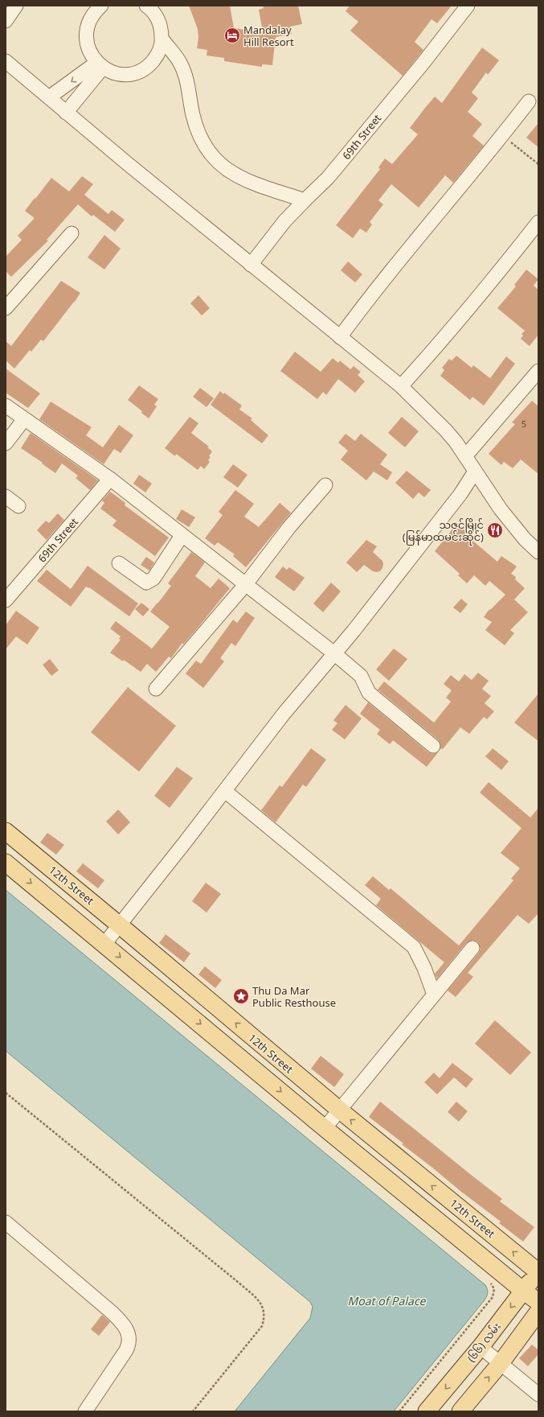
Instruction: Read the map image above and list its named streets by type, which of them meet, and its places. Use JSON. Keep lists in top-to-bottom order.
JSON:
{
  "streets": {
    "main road": ["12th Street", "(၆၆) လမ်း"],
    "street": ["69th Street"]
  },
  "crossings": [
    ["12th Street", "(၆၆) လမ်း"]
  ],
  "water": ["Moat of Palace"],
  "places": {
    "hotel": ["Mandalay Hill Resort"],
    "restaurant": ["သဇင်မြိုင် (မြန်မာထမင်းဆိုင်)"],
    "place": ["Thu Da Mar Public Resthouse"]
  },
  "house_numbers": ["5"]
}
